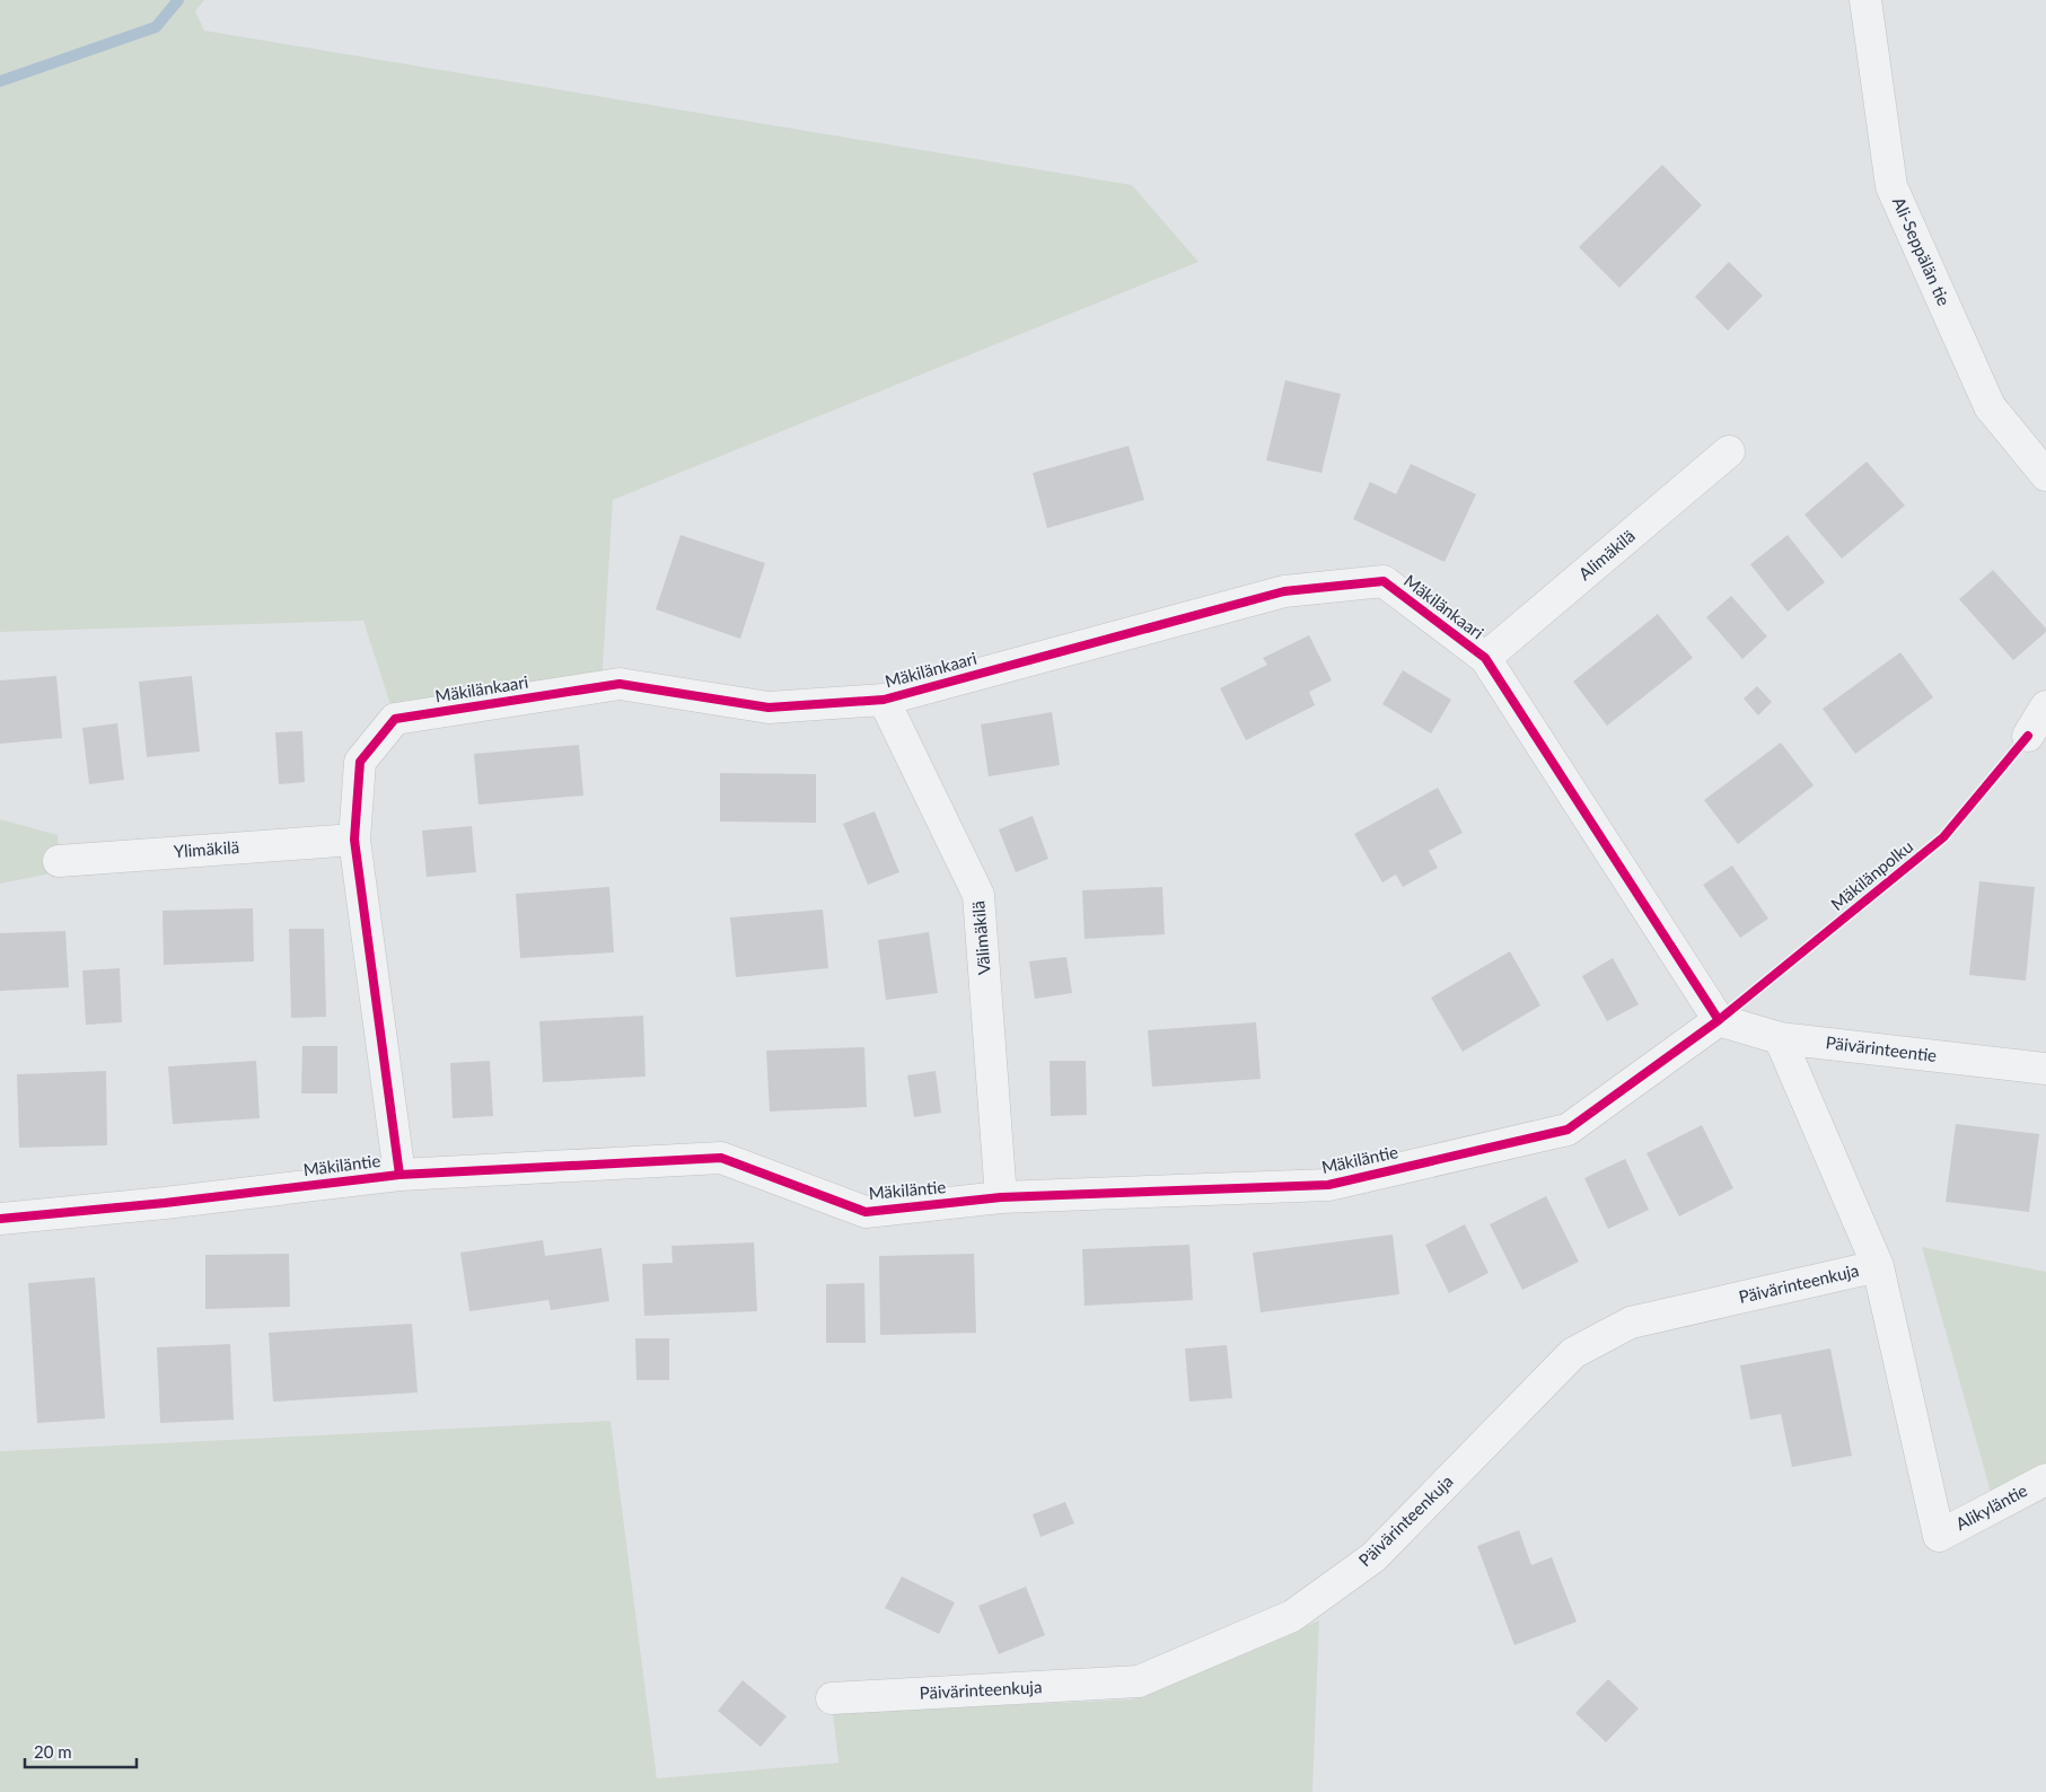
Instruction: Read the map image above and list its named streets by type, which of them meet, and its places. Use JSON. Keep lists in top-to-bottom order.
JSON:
{
  "streets": {
    "street": [
      "Ali-Seppälän tie",
      "Alimäkilä",
      "Mäkilänkaari",
      "Ylimäkilä",
      "Välimäkilä",
      "Päivärinteentie",
      "Mäkiläntie",
      "Päivärinteenkuja",
      "Alikyläntie"
    ],
    "cycle path": ["Mäkilänpolku"]
  },
  "crossings": [
    ["Alimäkilä", "Mäkilänkaari"],
    ["Mäkilänkaari", "Ylimäkilä"],
    ["Mäkilänkaari", "Välimäkilä"],
    ["Mäkilänkaari", "Päivärinteentie"],
    ["Mäkilänkaari", "Mäkiläntie"],
    ["Välimäkilä", "Mäkiläntie"],
    ["Päivärinteentie", "Mäkiläntie"],
    ["Päivärinteenkuja", "Alikyläntie"]
  ],
  "scale_bar": "20 m"
}
